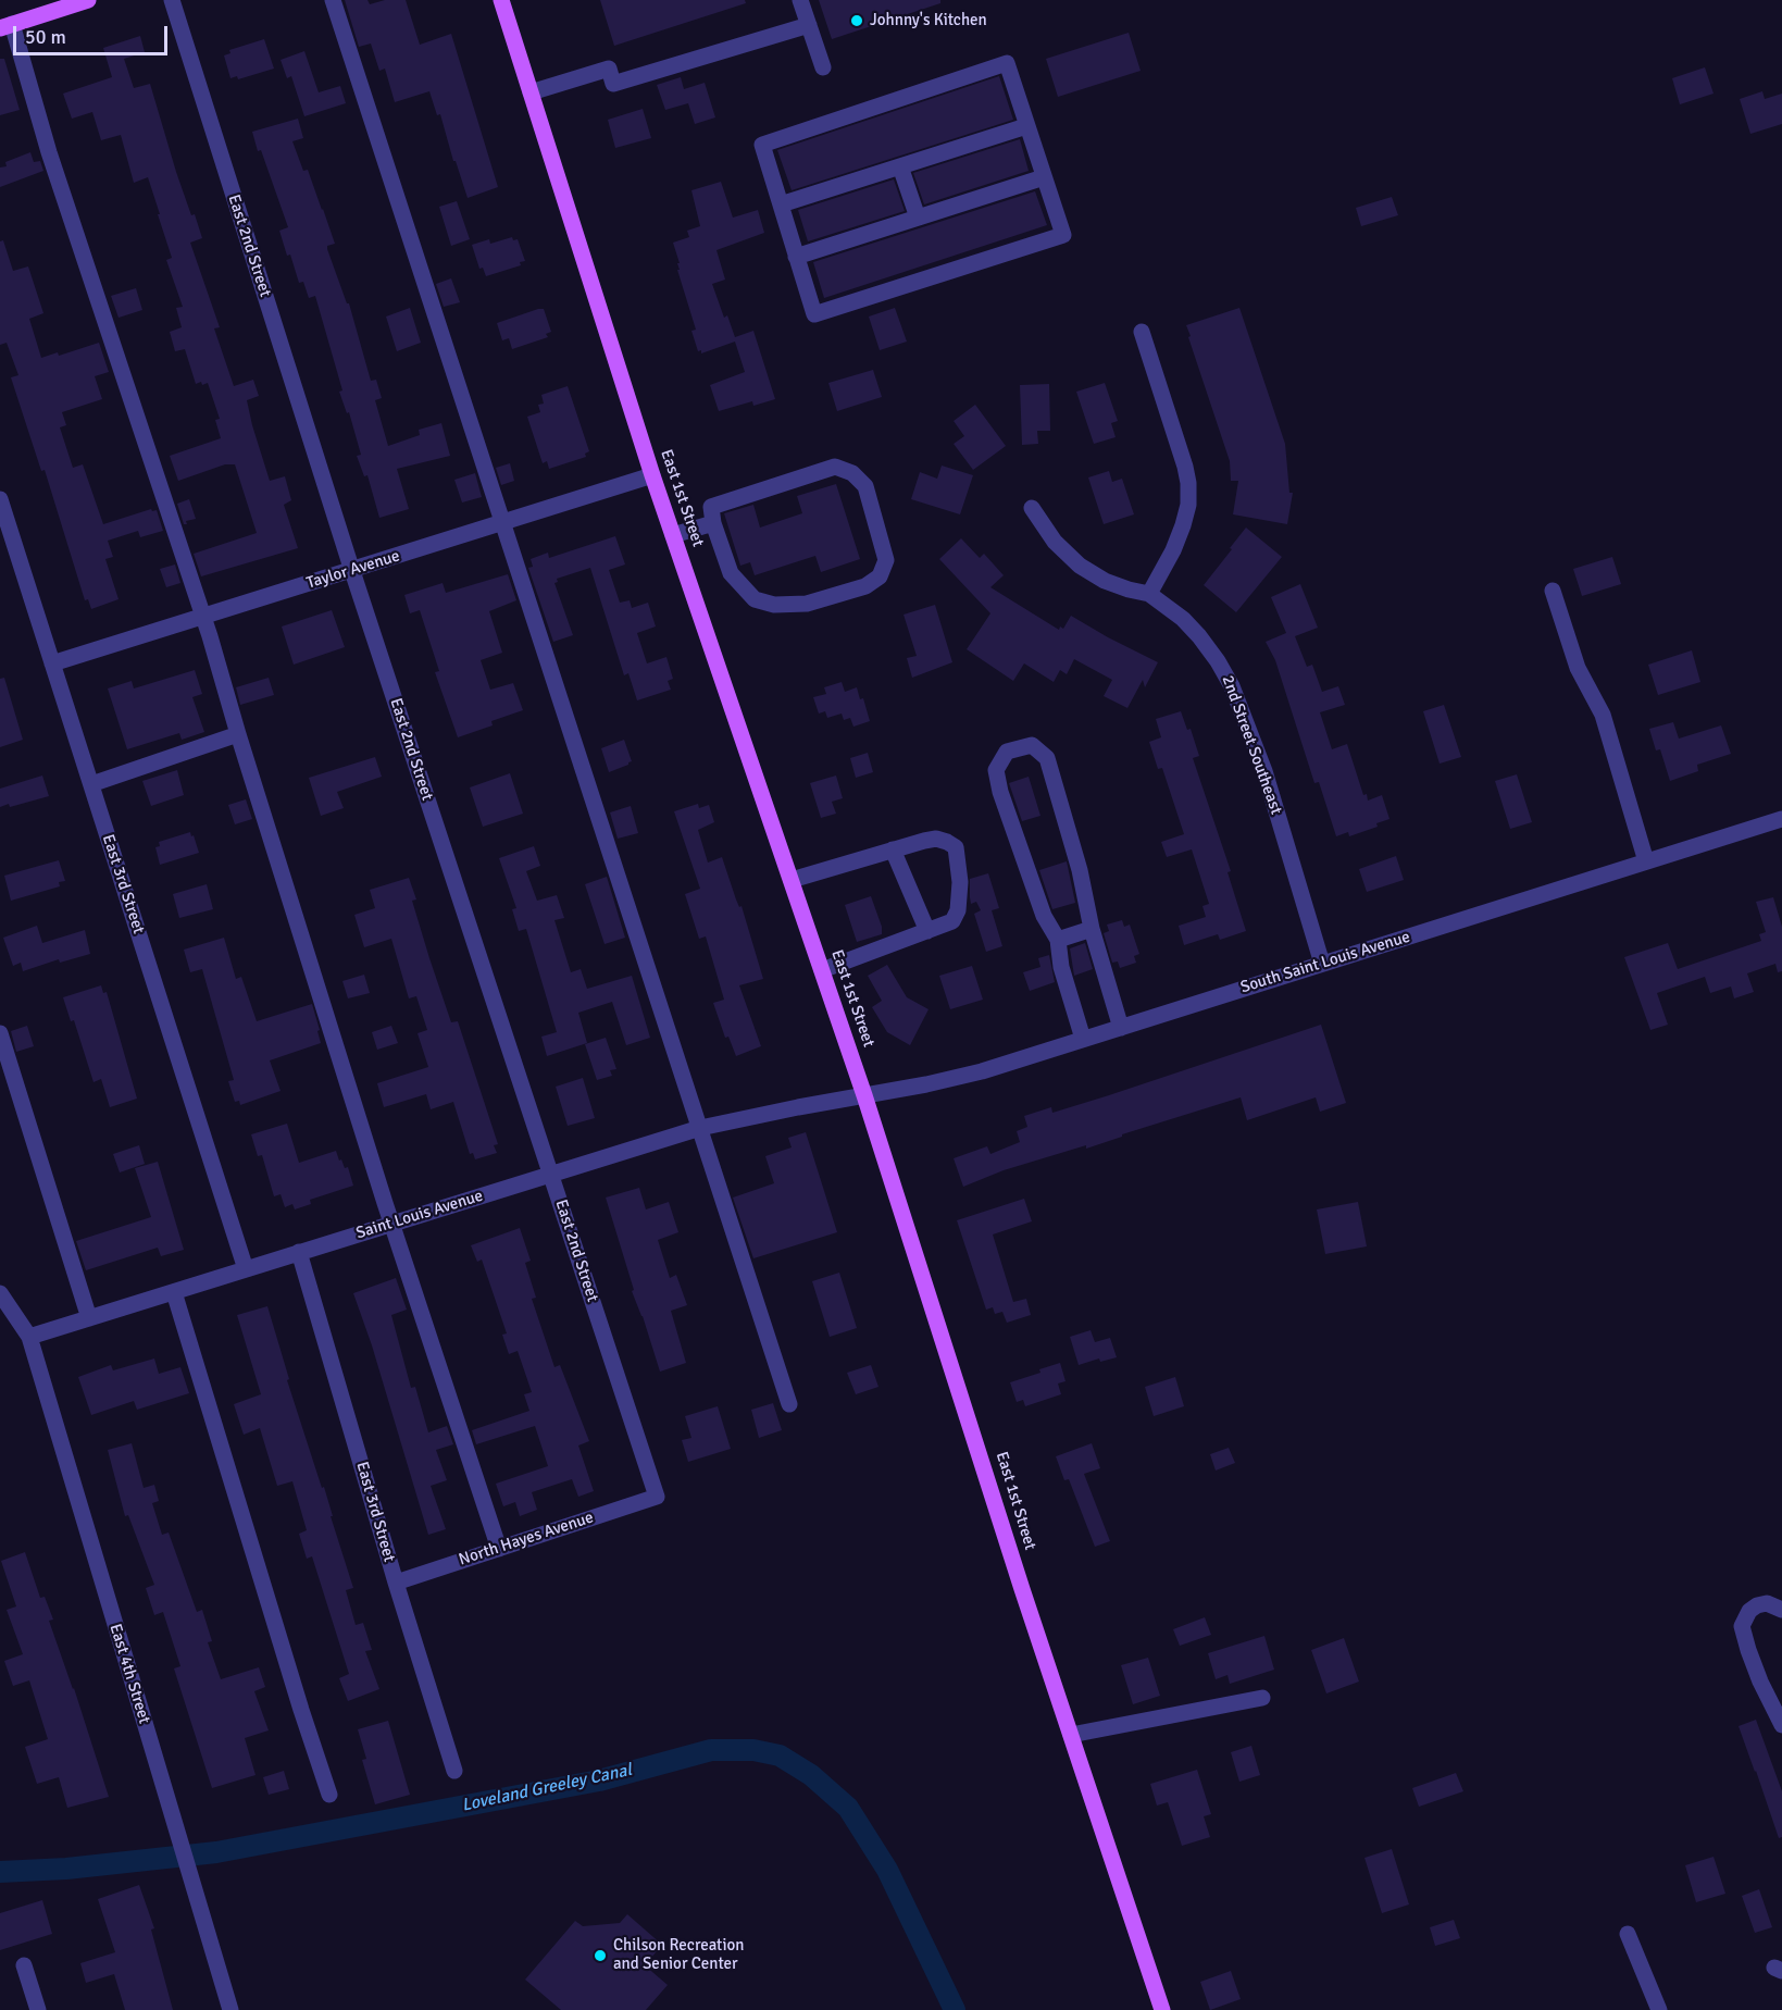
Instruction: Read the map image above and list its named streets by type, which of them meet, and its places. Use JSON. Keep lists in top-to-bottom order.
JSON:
{
  "streets": {
    "main road": ["East 1st Street"],
    "street": [
      "East 2nd Street",
      "Taylor Avenue",
      "2nd Street Southeast",
      "East 3rd Street",
      "South Saint Louis Avenue",
      "Saint Louis Avenue",
      "North Hayes Avenue",
      "East 4th Street"
    ]
  },
  "crossings": [
    ["East 2nd Street", "Taylor Avenue"],
    ["East 2nd Street", "Saint Louis Avenue"],
    ["East 2nd Street", "North Hayes Avenue"],
    ["East 1st Street", "Taylor Avenue"],
    ["East 1st Street", "South Saint Louis Avenue"],
    ["East 1st Street", "Saint Louis Avenue"],
    ["Taylor Avenue", "East 3rd Street"],
    ["2nd Street Southeast", "South Saint Louis Avenue"],
    ["East 3rd Street", "Saint Louis Avenue"],
    ["East 3rd Street", "North Hayes Avenue"],
    ["South Saint Louis Avenue", "Saint Louis Avenue"],
    ["Saint Louis Avenue", "East 4th Street"]
  ],
  "water": ["Loveland Greeley Canal"],
  "places": ["Johnny's Kitchen", "Chilson Recreation and Senior Center"],
  "scale_bar": "50 m"
}
